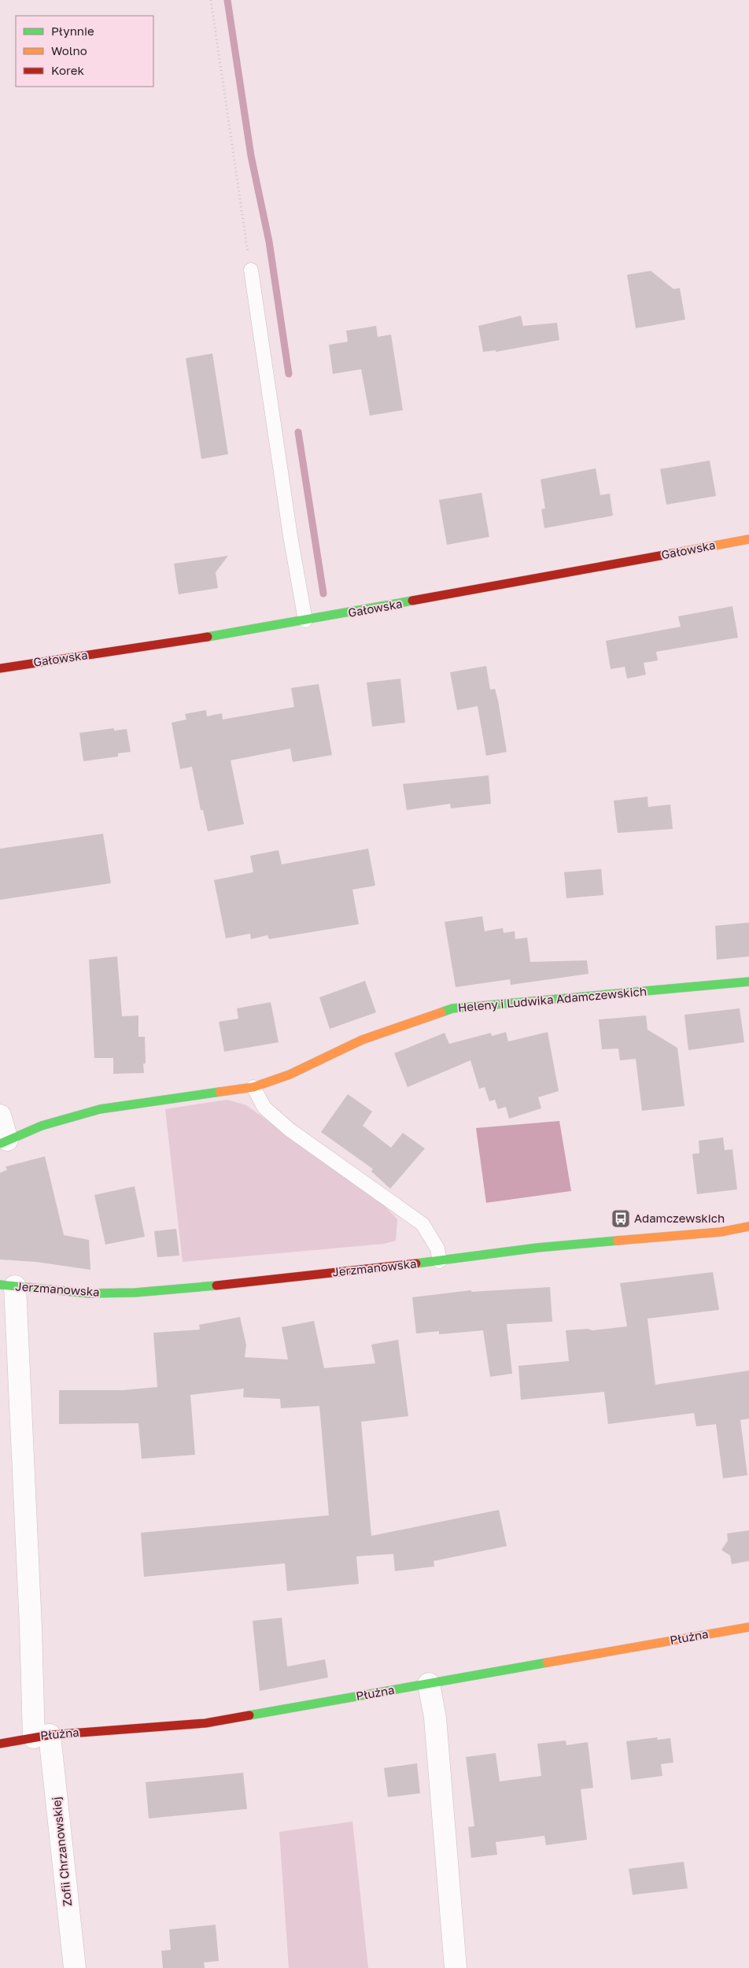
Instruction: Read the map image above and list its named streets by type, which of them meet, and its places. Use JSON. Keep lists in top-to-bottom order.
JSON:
{
  "streets": {
    "street": [
      "Gałowska",
      "Heleny i Ludwika Adamczewskich",
      "Jerzmanowska",
      "Płużna",
      "Zofii Chrzanowskiej"
    ]
  },
  "crossings": [
    ["Jerzmanowska", "Zofii Chrzanowskiej"],
    ["Płużna", "Zofii Chrzanowskiej"]
  ],
  "places": {
    "bus stop": ["Adamczewskich"]
  },
  "legend": ["Płynnie", "Wolno", "Korek"]
}
